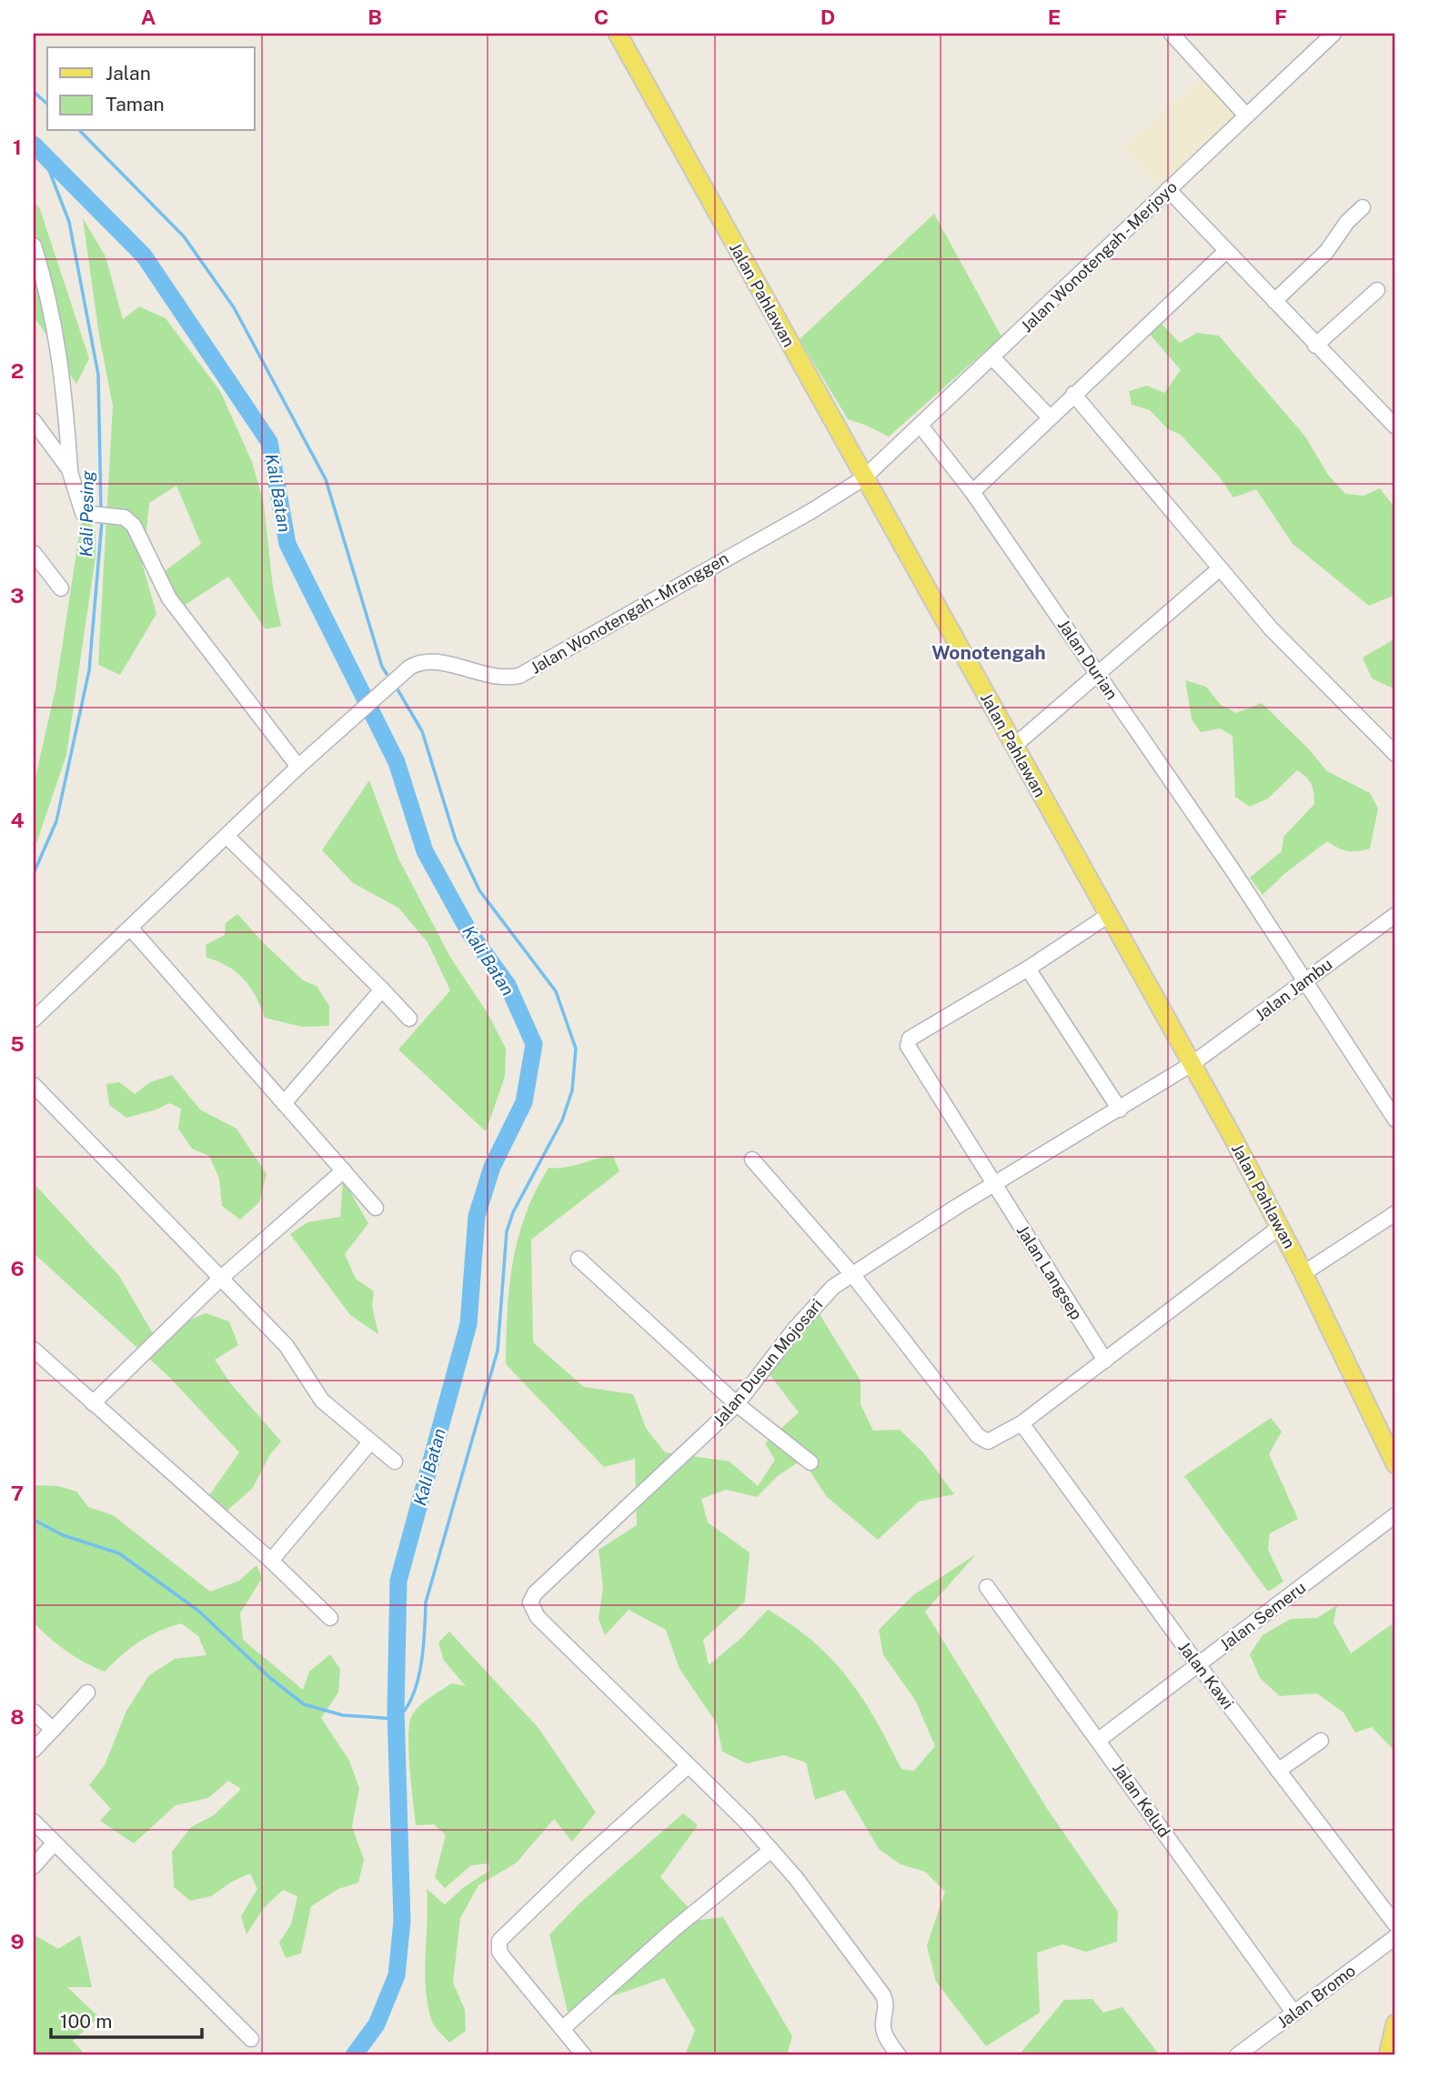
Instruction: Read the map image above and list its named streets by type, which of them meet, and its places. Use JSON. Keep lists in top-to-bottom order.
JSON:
{
  "streets": {
    "main road": ["Jalan Pahlawan"],
    "street": [
      "Jalan Wonotengah - Merjoyo",
      "Jalan Wonotengah - Mranggen",
      "Jalan Durian",
      "Jalan Jambu",
      "Jalan Langsep",
      "Jalan Dusun Mojosari",
      "Jalan Semeru",
      "Jalan Kawi",
      "Jalan Kelud",
      "Jalan Bromo"
    ]
  },
  "crossings": [
    ["Jalan Wonotengah - Merjoyo", "Jalan Pahlawan"],
    ["Jalan Wonotengah - Merjoyo", "Jalan Wonotengah - Mranggen"],
    ["Jalan Wonotengah - Merjoyo", "Jalan Durian"],
    ["Jalan Pahlawan", "Jalan Wonotengah - Mranggen"],
    ["Jalan Pahlawan", "Jalan Jambu"],
    ["Jalan Pahlawan", "Jalan Dusun Mojosari"],
    ["Jalan Durian", "Jalan Jambu"],
    ["Jalan Jambu", "Jalan Dusun Mojosari"],
    ["Jalan Langsep", "Jalan Dusun Mojosari"],
    ["Jalan Semeru", "Jalan Kawi"],
    ["Jalan Semeru", "Jalan Kelud"],
    ["Jalan Kelud", "Jalan Bromo"]
  ],
  "districts": ["Wonotengah"],
  "water": ["Kali Batan", "Kali Pesing"],
  "legend": ["Jalan", "Taman"],
  "scale_bar": "100 m",
  "grid": {
    "columns": [
      "A",
      "B",
      "C",
      "D",
      "E",
      "F"
    ],
    "rows": [
      "1",
      "2",
      "3",
      "4",
      "5",
      "6",
      "7",
      "8",
      "9"
    ]
  }
}
